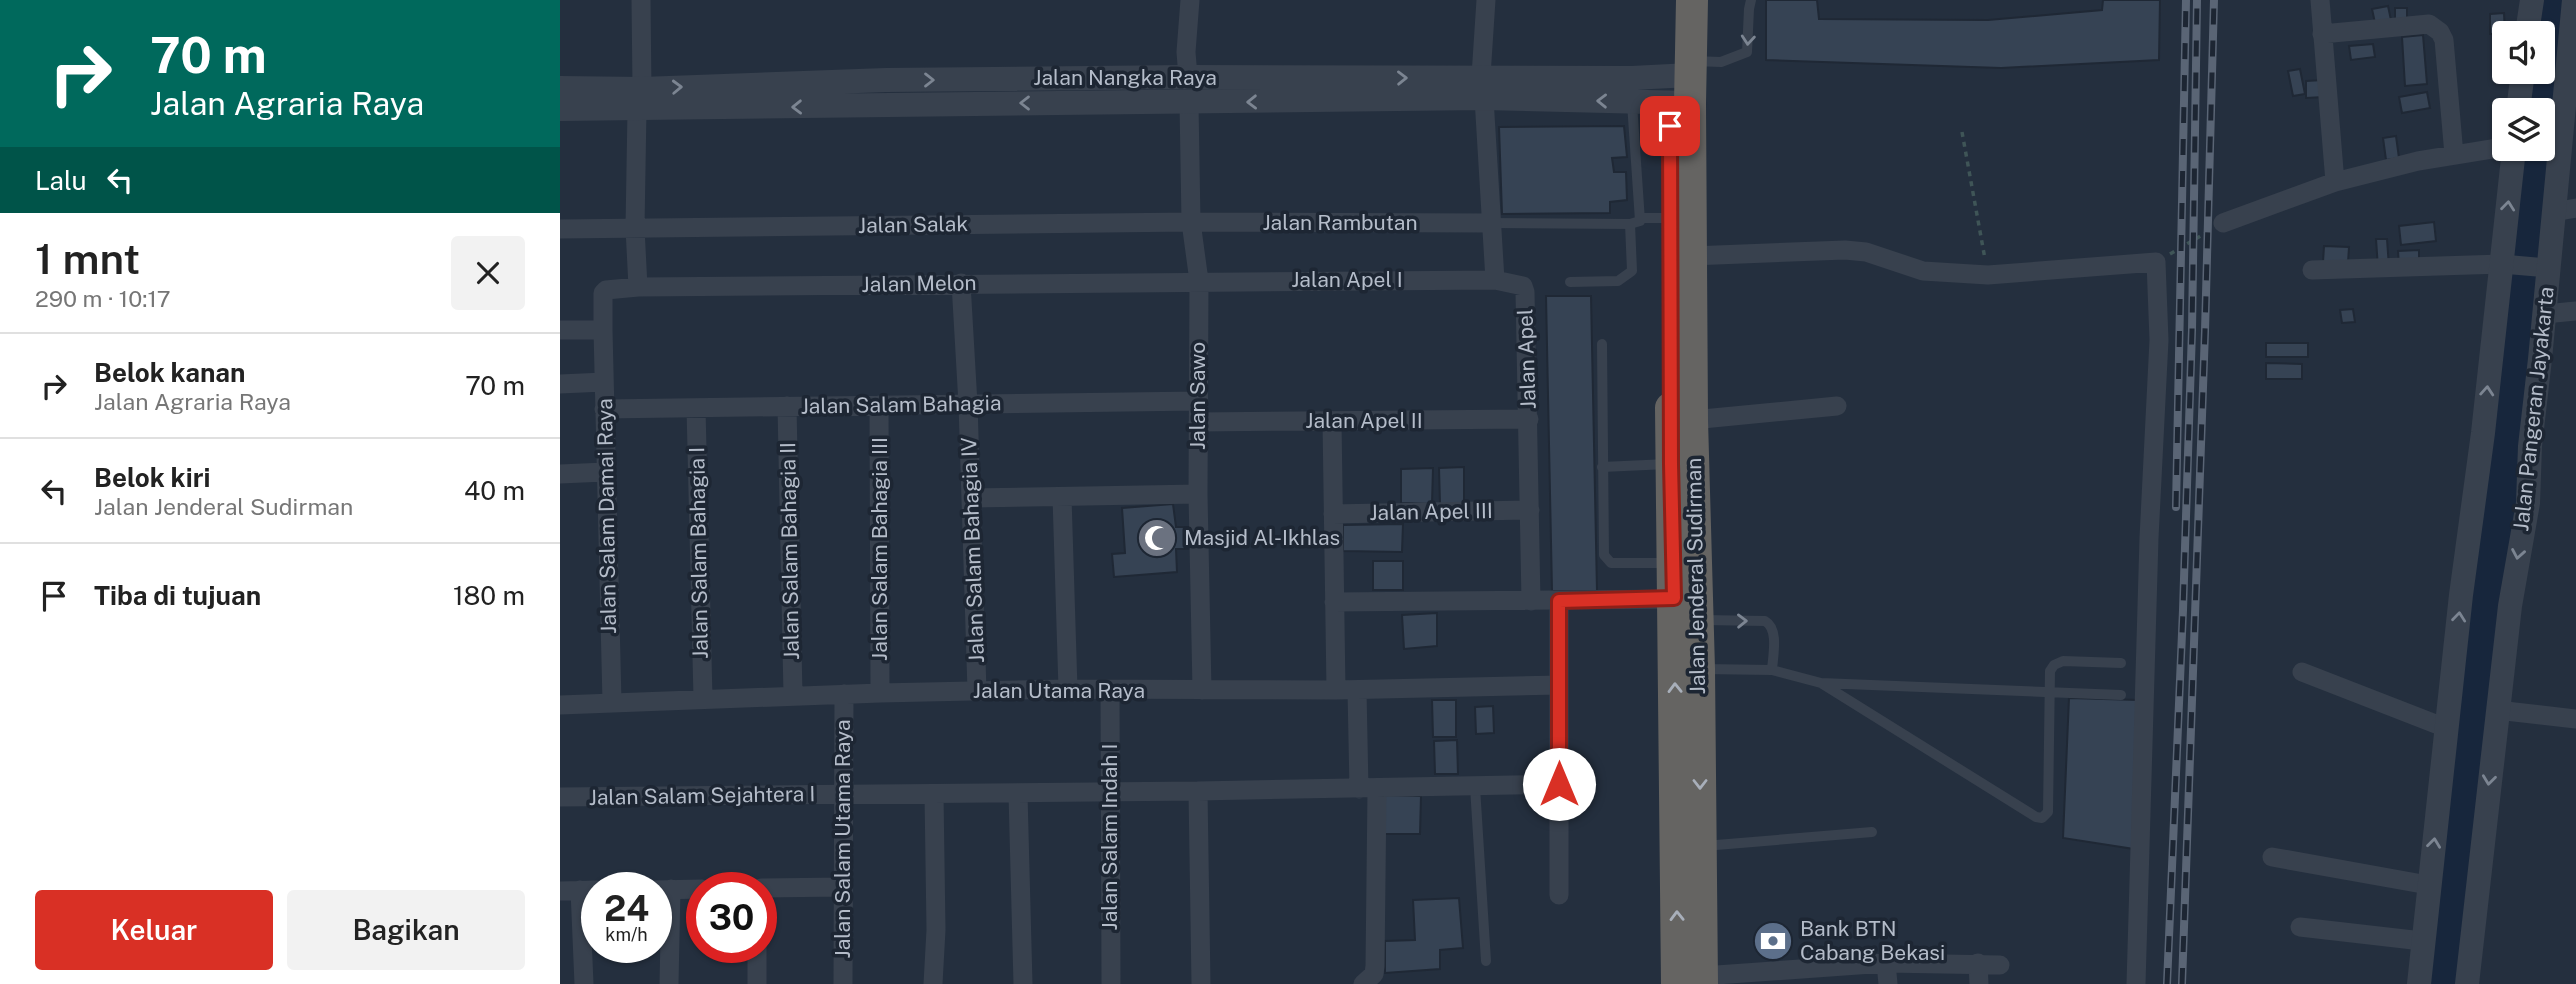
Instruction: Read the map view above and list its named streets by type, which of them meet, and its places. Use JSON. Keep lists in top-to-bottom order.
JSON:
{
  "streets": {
    "highway": ["Jalan Jenderal Sudirman"],
    "street": [
      "Jalan Nangka Raya",
      "Jalan Rambutan",
      "Jalan Salak",
      "Jalan Apel I",
      "Jalan Melon",
      "Jalan Apel",
      "Jalan Sawo",
      "Jalan Salam Bahagia",
      "Jalan Pangeran Jayakarta",
      "Jalan Apel II",
      "Jalan Apel III",
      "Jalan Salam Damai Raya",
      "Jalan Salam Bahagia III",
      "Jalan Salam Bahagia IV",
      "Jalan Salam Bahagia II",
      "Jalan Salam Bahagia I",
      "Jalan Utama Raya",
      "Jalan Salam Sejahtera I",
      "Jalan Salam Indah I",
      "Jalan Salam Utama Raya"
    ]
  },
  "crossings": [
    ["Jalan Nangka Raya", "Jalan Sawo"],
    ["Jalan Nangka Raya", "Jalan Jenderal Sudirman"],
    ["Jalan Rambutan", "Jalan Salak"],
    ["Jalan Rambutan", "Jalan Sawo"],
    ["Jalan Salak", "Jalan Sawo"],
    ["Jalan Apel I", "Jalan Melon"],
    ["Jalan Apel I", "Jalan Apel"],
    ["Jalan Apel I", "Jalan Sawo"],
    ["Jalan Melon", "Jalan Sawo"],
    ["Jalan Melon", "Jalan Salam Damai Raya"],
    ["Jalan Melon", "Jalan Salam Bahagia IV"],
    ["Jalan Apel", "Jalan Apel II"],
    ["Jalan Apel", "Jalan Apel III"],
    ["Jalan Sawo", "Jalan Salam Bahagia"],
    ["Jalan Sawo", "Jalan Apel II"],
    ["Jalan Sawo", "Jalan Utama Raya"],
    ["Jalan Salam Bahagia", "Jalan Salam Damai Raya"],
    ["Jalan Salam Bahagia", "Jalan Salam Bahagia III"],
    ["Jalan Salam Bahagia", "Jalan Salam Bahagia IV"],
    ["Jalan Salam Bahagia", "Jalan Salam Bahagia II"],
    ["Jalan Salam Bahagia", "Jalan Salam Bahagia I"],
    ["Jalan Salam Damai Raya", "Jalan Utama Raya"],
    ["Jalan Salam Bahagia III", "Jalan Utama Raya"],
    ["Jalan Salam Bahagia IV", "Jalan Utama Raya"],
    ["Jalan Salam Bahagia II", "Jalan Utama Raya"],
    ["Jalan Salam Bahagia I", "Jalan Utama Raya"],
    ["Jalan Utama Raya", "Jalan Salam Indah I"],
    ["Jalan Utama Raya", "Jalan Salam Utama Raya"],
    ["Jalan Salam Sejahtera I", "Jalan Salam Indah I"],
    ["Jalan Salam Sejahtera I", "Jalan Salam Utama Raya"]
  ],
  "places": {
    "mosque": ["Masjid Al-Ikhlas"],
    "bank": ["Bank BTN Cabang Bekasi"]
  },
  "page": {
    "turn": ["70 m", "Jalan Agraria Raya"],
    "then": "Lalu",
    "heading": ["1 mnt", "290 m · 10:17"],
    "list": [
      {
        "name": "Belok kanan",
        "note": "Jalan Agraria Raya",
        "value": "70 m"
      },
      {
        "name": "Belok kiri",
        "note": "Jalan Jenderal Sudirman",
        "value": "40 m"
      },
      {
        "name": "Tiba di tujuan",
        "value": "180 m"
      }
    ],
    "speed": "24 km/h",
    "limit": "30",
    "buttons": ["Keluar", "Bagikan"]
  }
}
